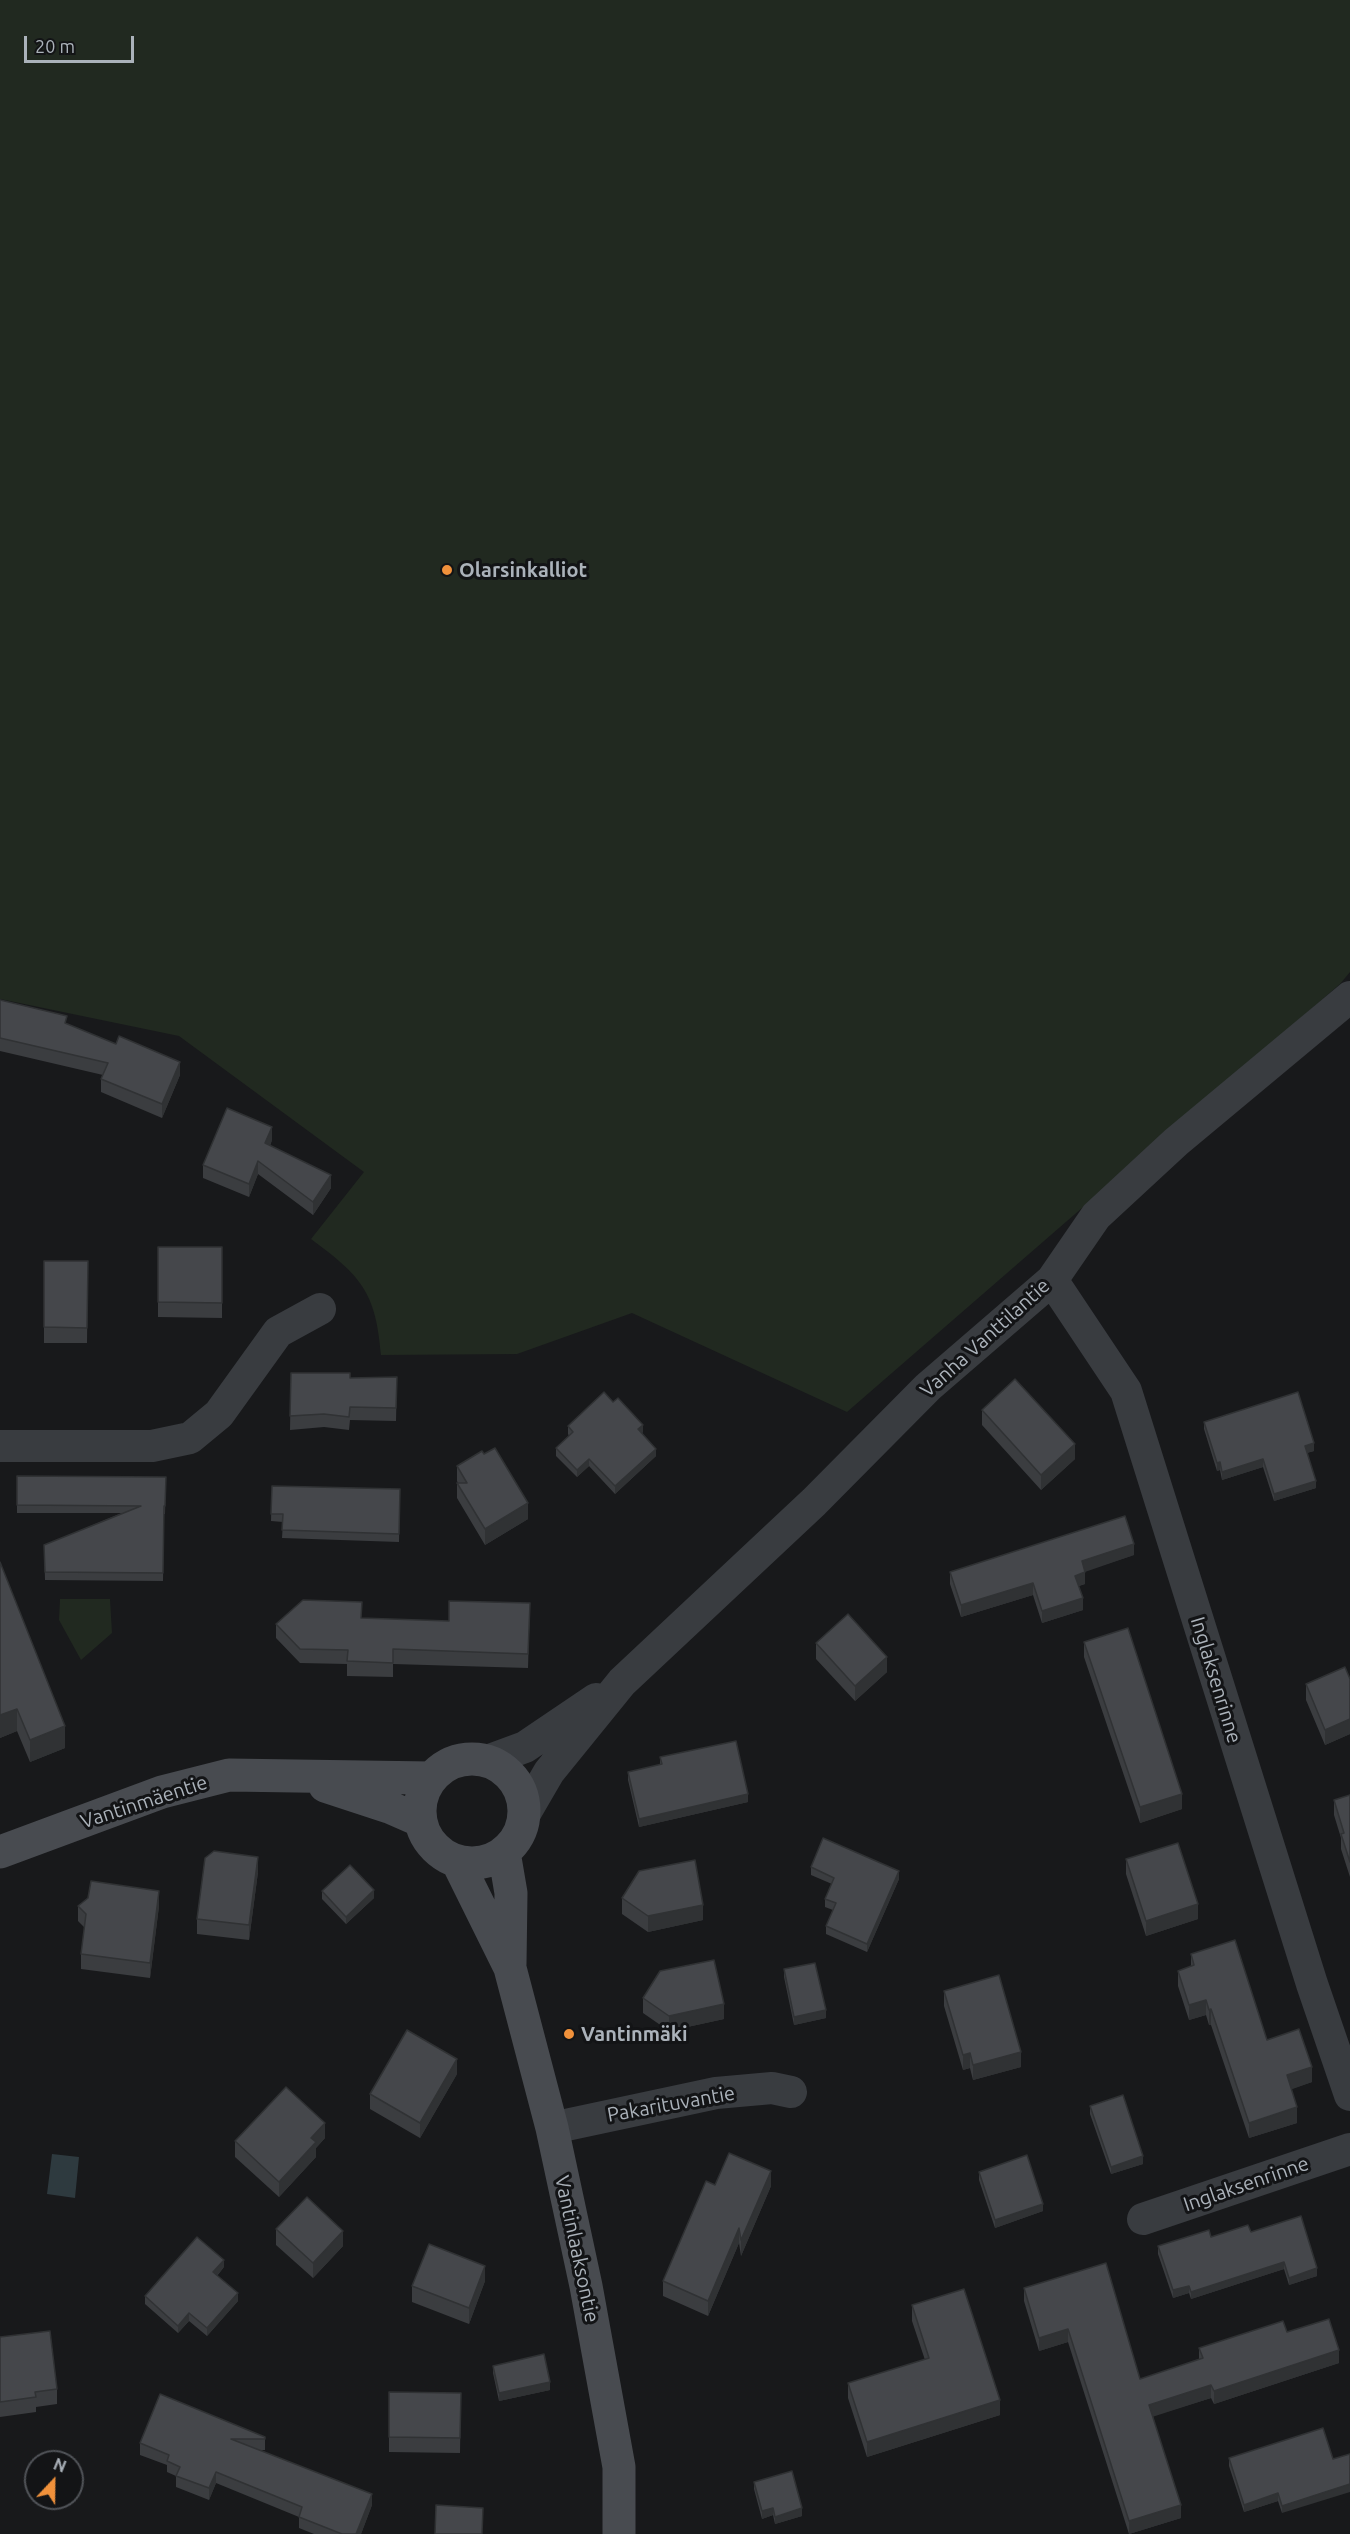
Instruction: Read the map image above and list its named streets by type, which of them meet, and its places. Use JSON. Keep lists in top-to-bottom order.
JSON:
{
  "streets": {
    "street": [
      "Vanha Vanttilantie",
      "Inglaksenrinne",
      "Vantinmäentie",
      "Pakarituvantie",
      "Vantinlaaksontie"
    ]
  },
  "crossings": [
    ["Vanha Vanttilantie", "Inglaksenrinne"],
    ["Vanha Vanttilantie", "Vantinmäentie"],
    ["Vanha Vanttilantie", "Vantinlaaksontie"],
    ["Vantinmäentie", "Vantinlaaksontie"],
    ["Pakarituvantie", "Vantinlaaksontie"]
  ],
  "places": ["Olarsinkalliot", "Vantinmäki"],
  "scale_bar": "20 m",
  "north": "top"
}
